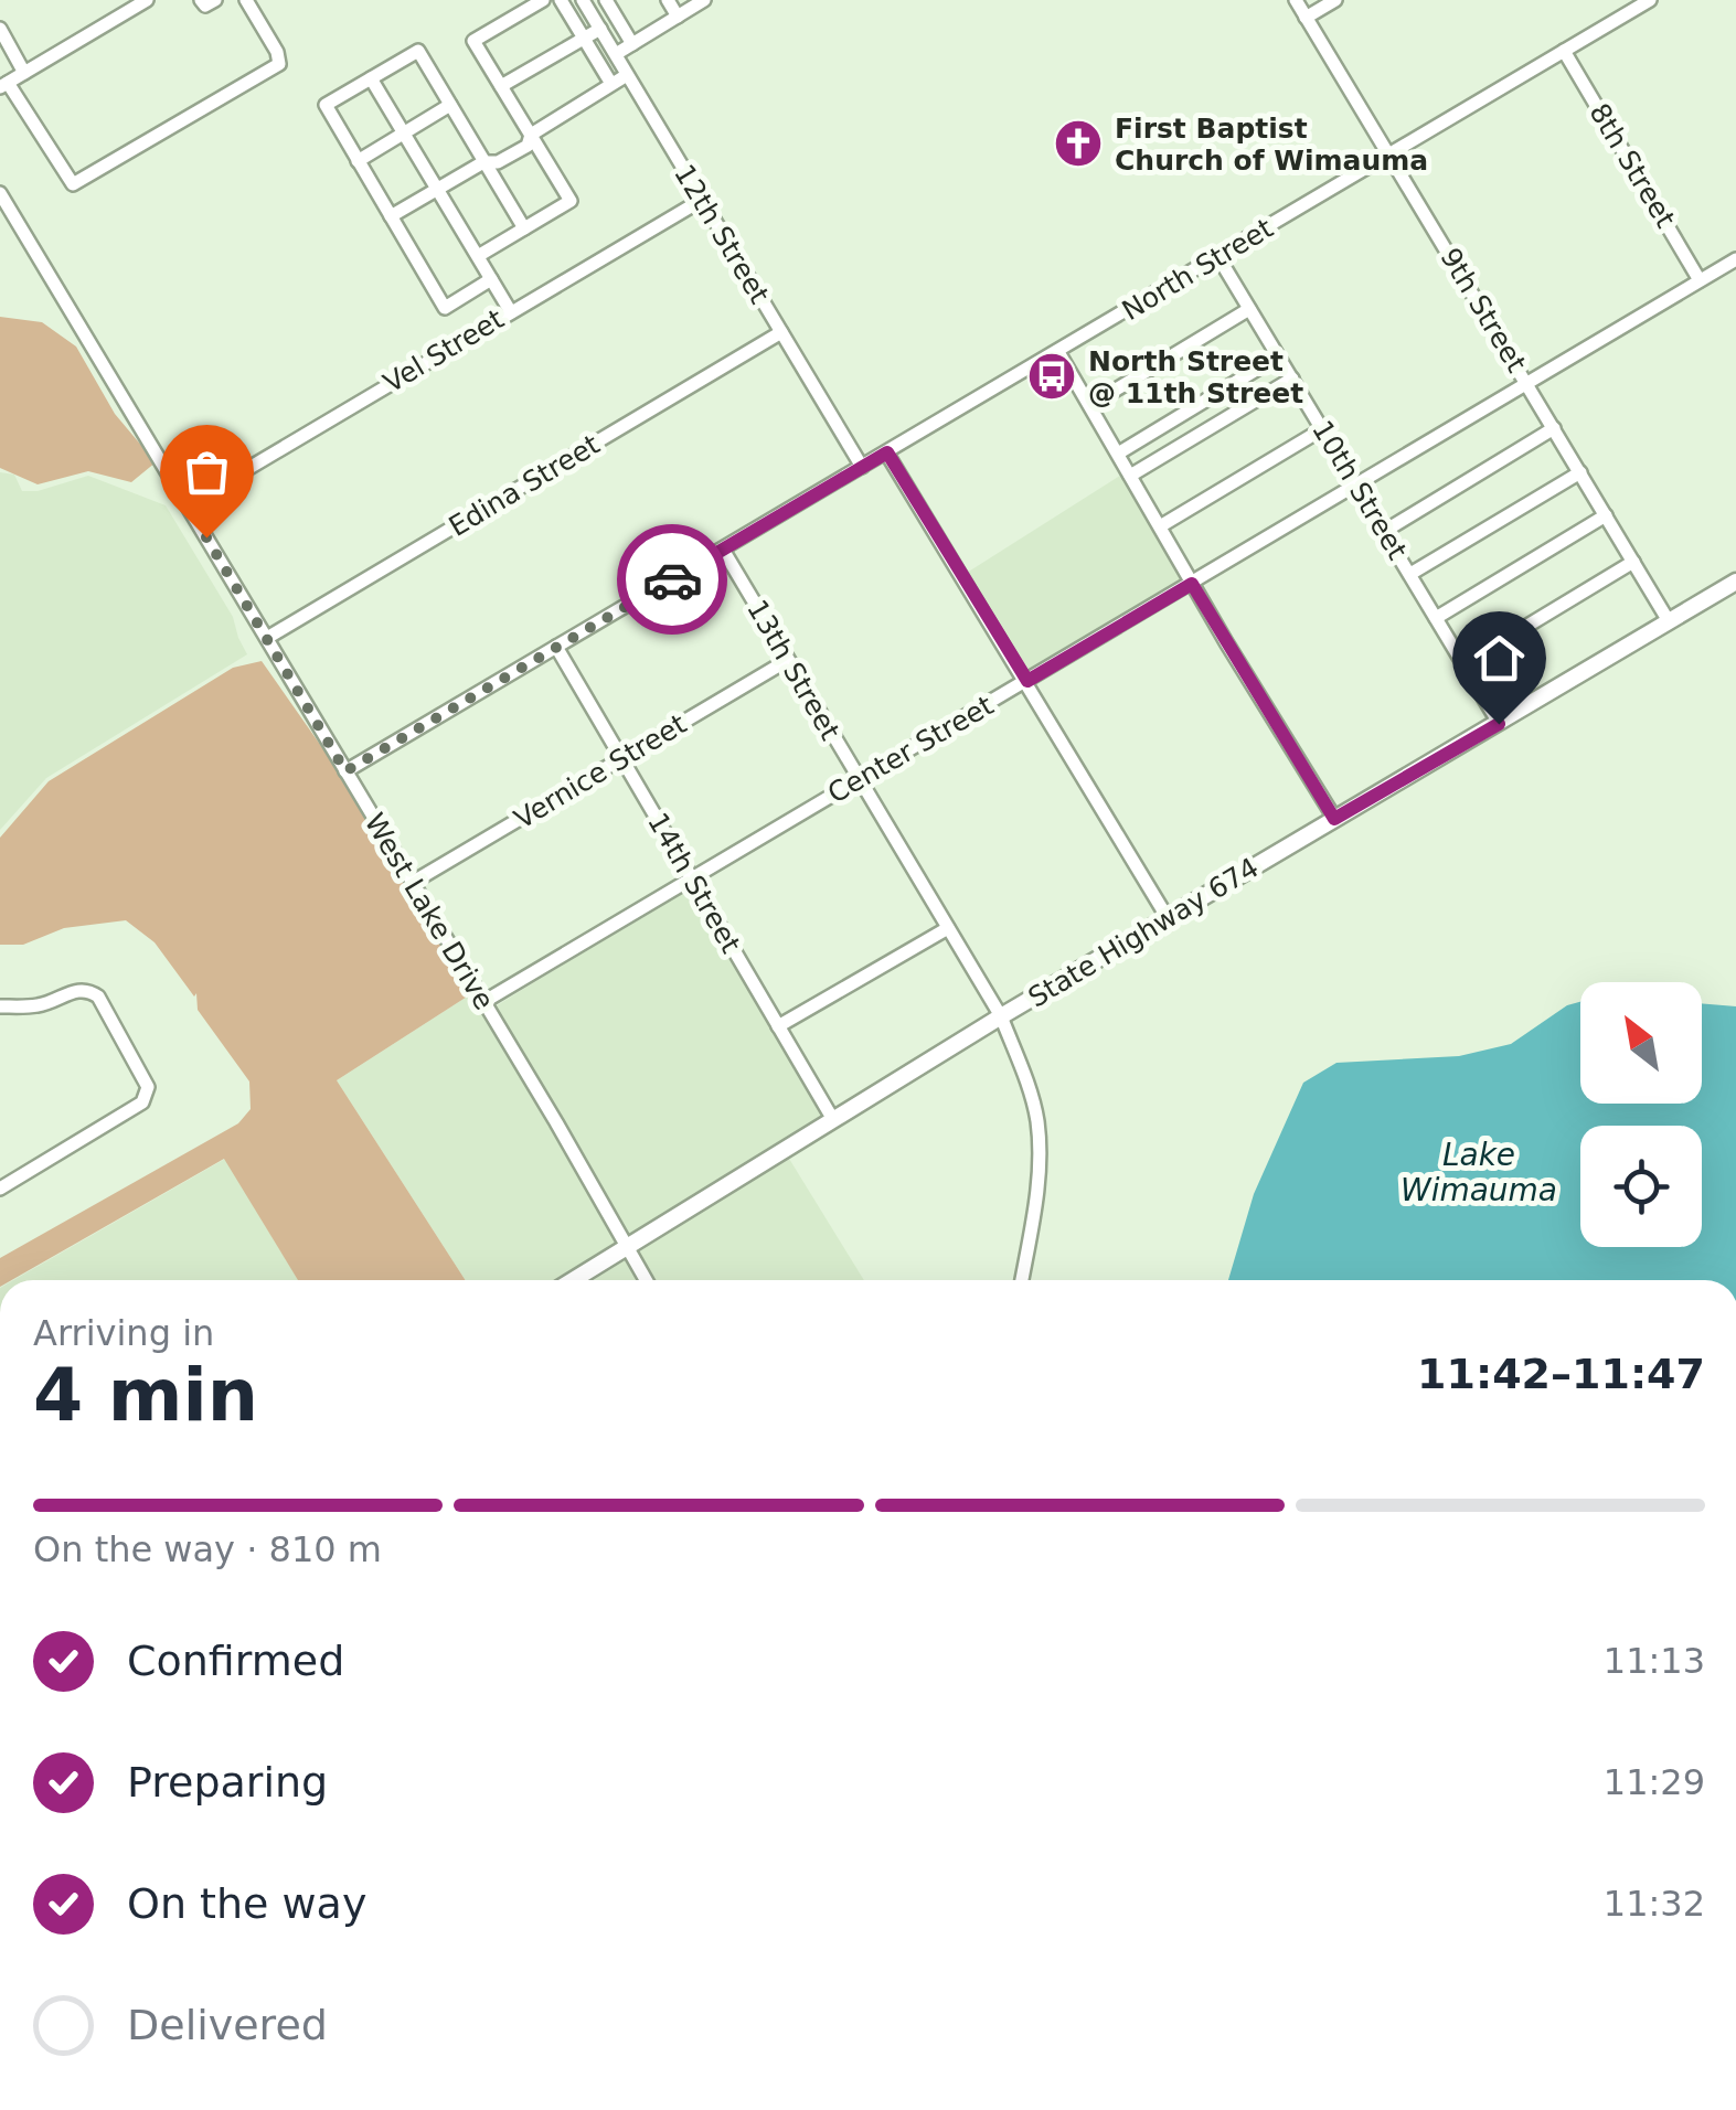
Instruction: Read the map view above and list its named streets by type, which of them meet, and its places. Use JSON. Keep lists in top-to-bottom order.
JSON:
{
  "streets": {
    "main road": ["State Highway 674"],
    "street": [
      "8th Street",
      "12th Street",
      "North Street",
      "9th Street",
      "Vel Street",
      "Edina Street",
      "10th Street",
      "13th Street",
      "Center Street",
      "Vernice Street",
      "14th Street",
      "West Lake Drive"
    ]
  },
  "crossings": [
    ["8th Street", "North Street"],
    ["8th Street", "Center Street"],
    ["12th Street", "North Street"],
    ["12th Street", "Vel Street"],
    ["12th Street", "Edina Street"],
    ["North Street", "9th Street"],
    ["North Street", "10th Street"],
    ["North Street", "13th Street"],
    ["North Street", "14th Street"],
    ["North Street", "West Lake Drive"],
    ["9th Street", "Center Street"],
    ["9th Street", "State Highway 674"],
    ["Vel Street", "West Lake Drive"],
    ["Edina Street", "West Lake Drive"],
    ["10th Street", "Center Street"],
    ["10th Street", "State Highway 674"],
    ["13th Street", "Center Street"],
    ["13th Street", "Vernice Street"],
    ["13th Street", "State Highway 674"],
    ["Center Street", "14th Street"],
    ["Center Street", "West Lake Drive"],
    ["Vernice Street", "14th Street"],
    ["Vernice Street", "West Lake Drive"],
    ["14th Street", "State Highway 674"],
    ["West Lake Drive", "State Highway 674"]
  ],
  "water": ["Lake Wimauma"],
  "places": {
    "church": ["First Baptist Church of Wimauma"],
    "bus stop": ["North Street @ 11th Street"]
  },
  "north": "top left",
  "page": {
    "heading": ["4 min", "Arriving in", "11:42–11:47"],
    "bar": "On the way · 810 m",
    "list": [
      ["Confirmed", "11:13"],
      ["Preparing", "11:29"],
      ["On the way", "11:32"],
      "Delivered"
    ]
  }
}
